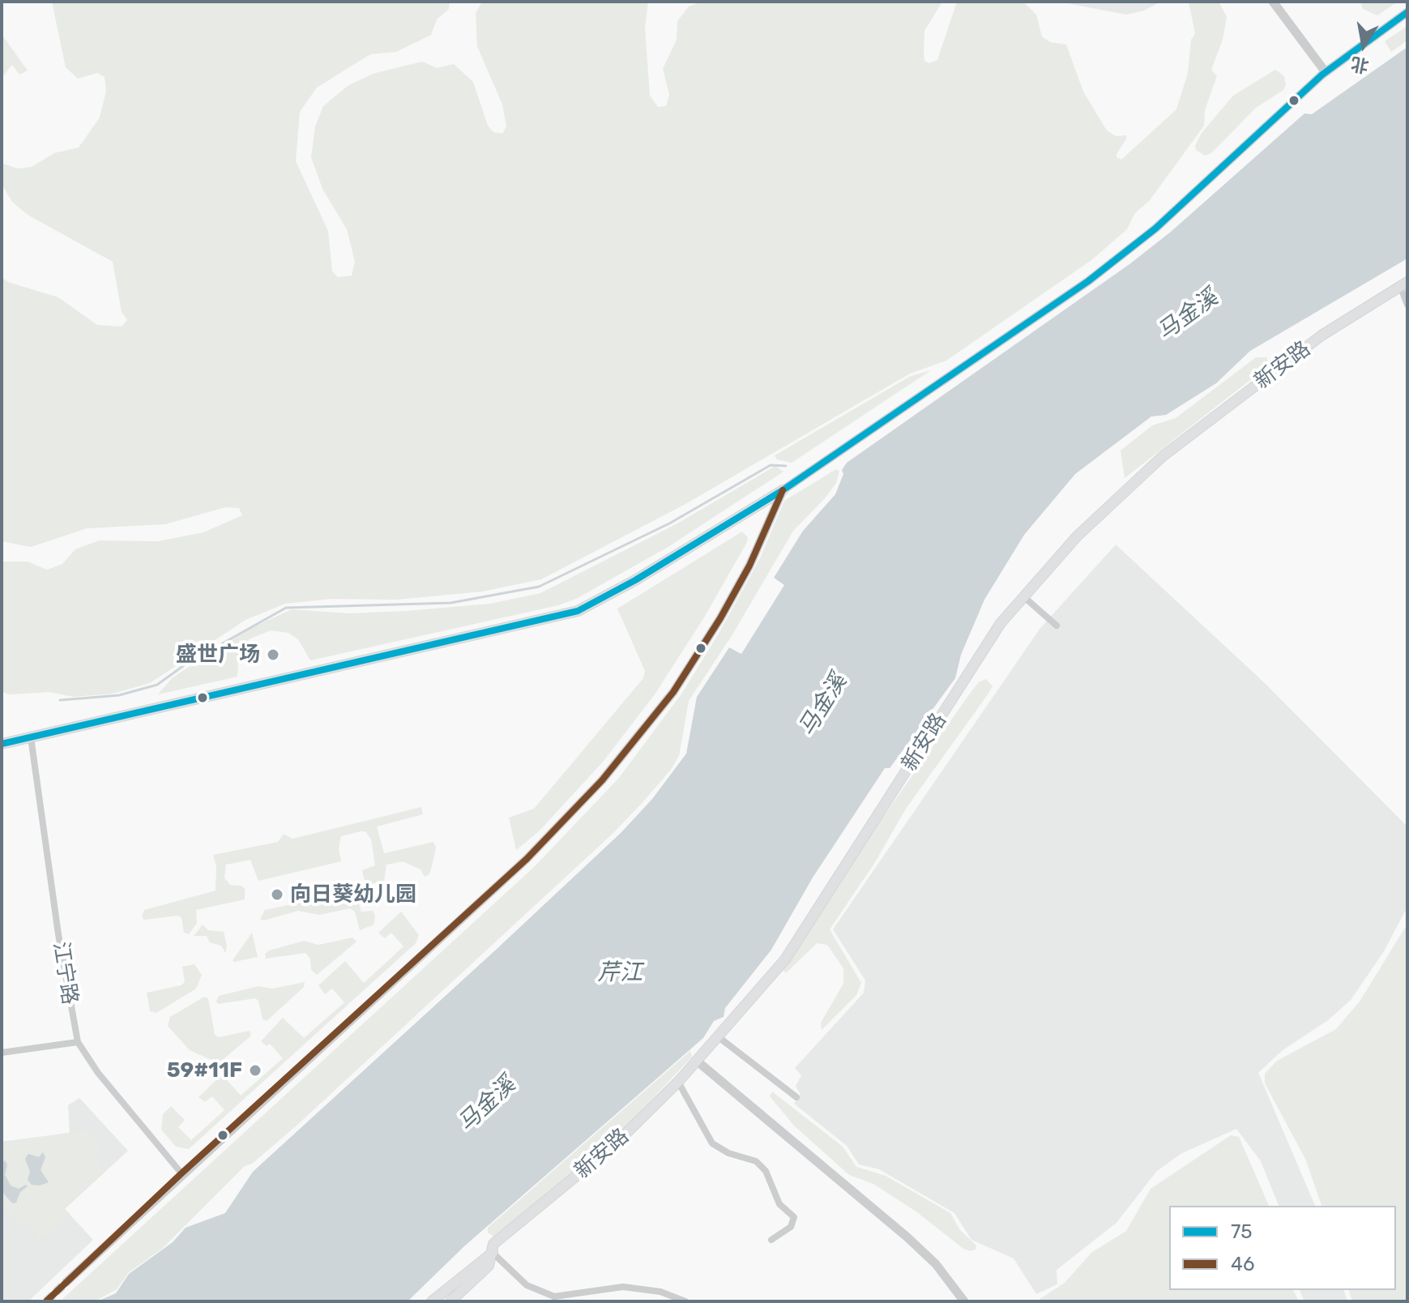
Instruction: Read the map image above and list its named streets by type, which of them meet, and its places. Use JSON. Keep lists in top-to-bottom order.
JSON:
{
  "streets": {
    "main road": ["新安路"],
    "street": ["江宁路"]
  },
  "water": ["马金溪", "芹江"],
  "places": ["盛世广场", "向日葵幼儿园", "59#11F"],
  "lines": ["transit line 75", "transit line 46"],
  "legend": ["75", "46"],
  "north": "bottom"
}
